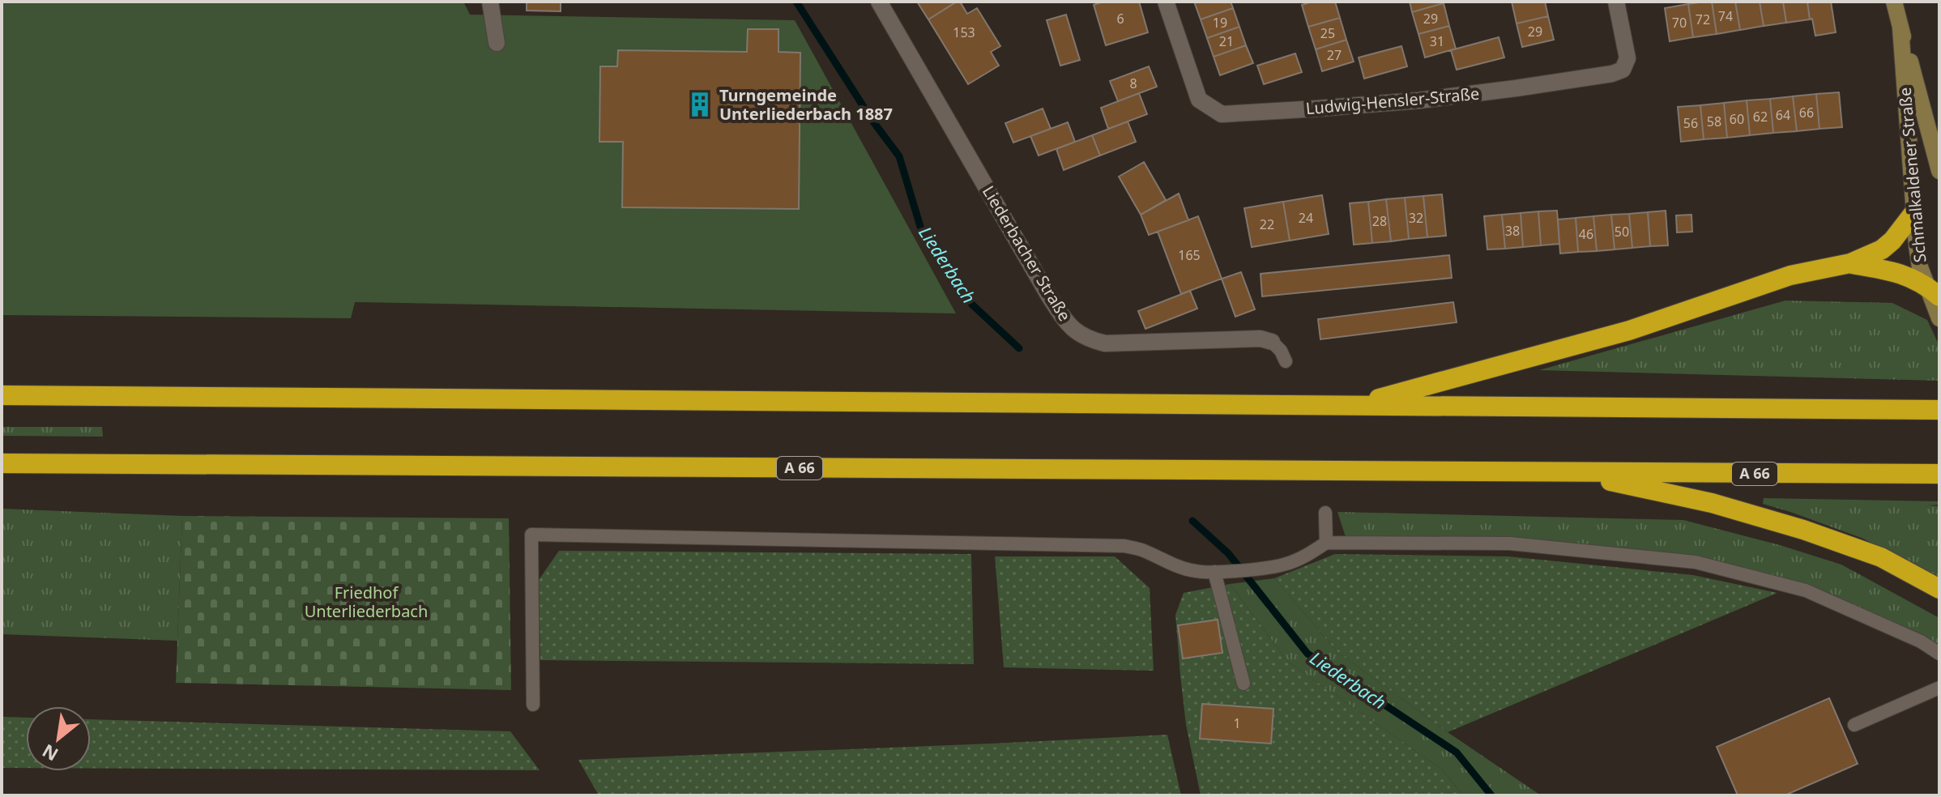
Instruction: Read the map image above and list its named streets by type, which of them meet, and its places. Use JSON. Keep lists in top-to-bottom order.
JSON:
{
  "streets": {
    "highway": ["A 66"],
    "main road": ["Schmalkaldener Straße"],
    "street": ["Ludwig-Hensler-Straße", "Liederbacher Straße"]
  },
  "water": ["Liederbach"],
  "parks": ["Friedhof Unterliederbach"],
  "places": {
    "building": ["Turngemeinde Unterliederbach 1887"]
  },
  "house_numbers": [
    "74",
    "6",
    "29",
    "72",
    "19",
    "70",
    "29",
    "153",
    "25",
    "21",
    "31",
    "27",
    "8",
    "66",
    "64",
    "62",
    "60",
    "58",
    "56",
    "24",
    "32",
    "28",
    "22",
    "38",
    "50",
    "46",
    "165",
    "1"
  ],
  "north": "bottom left"
}
